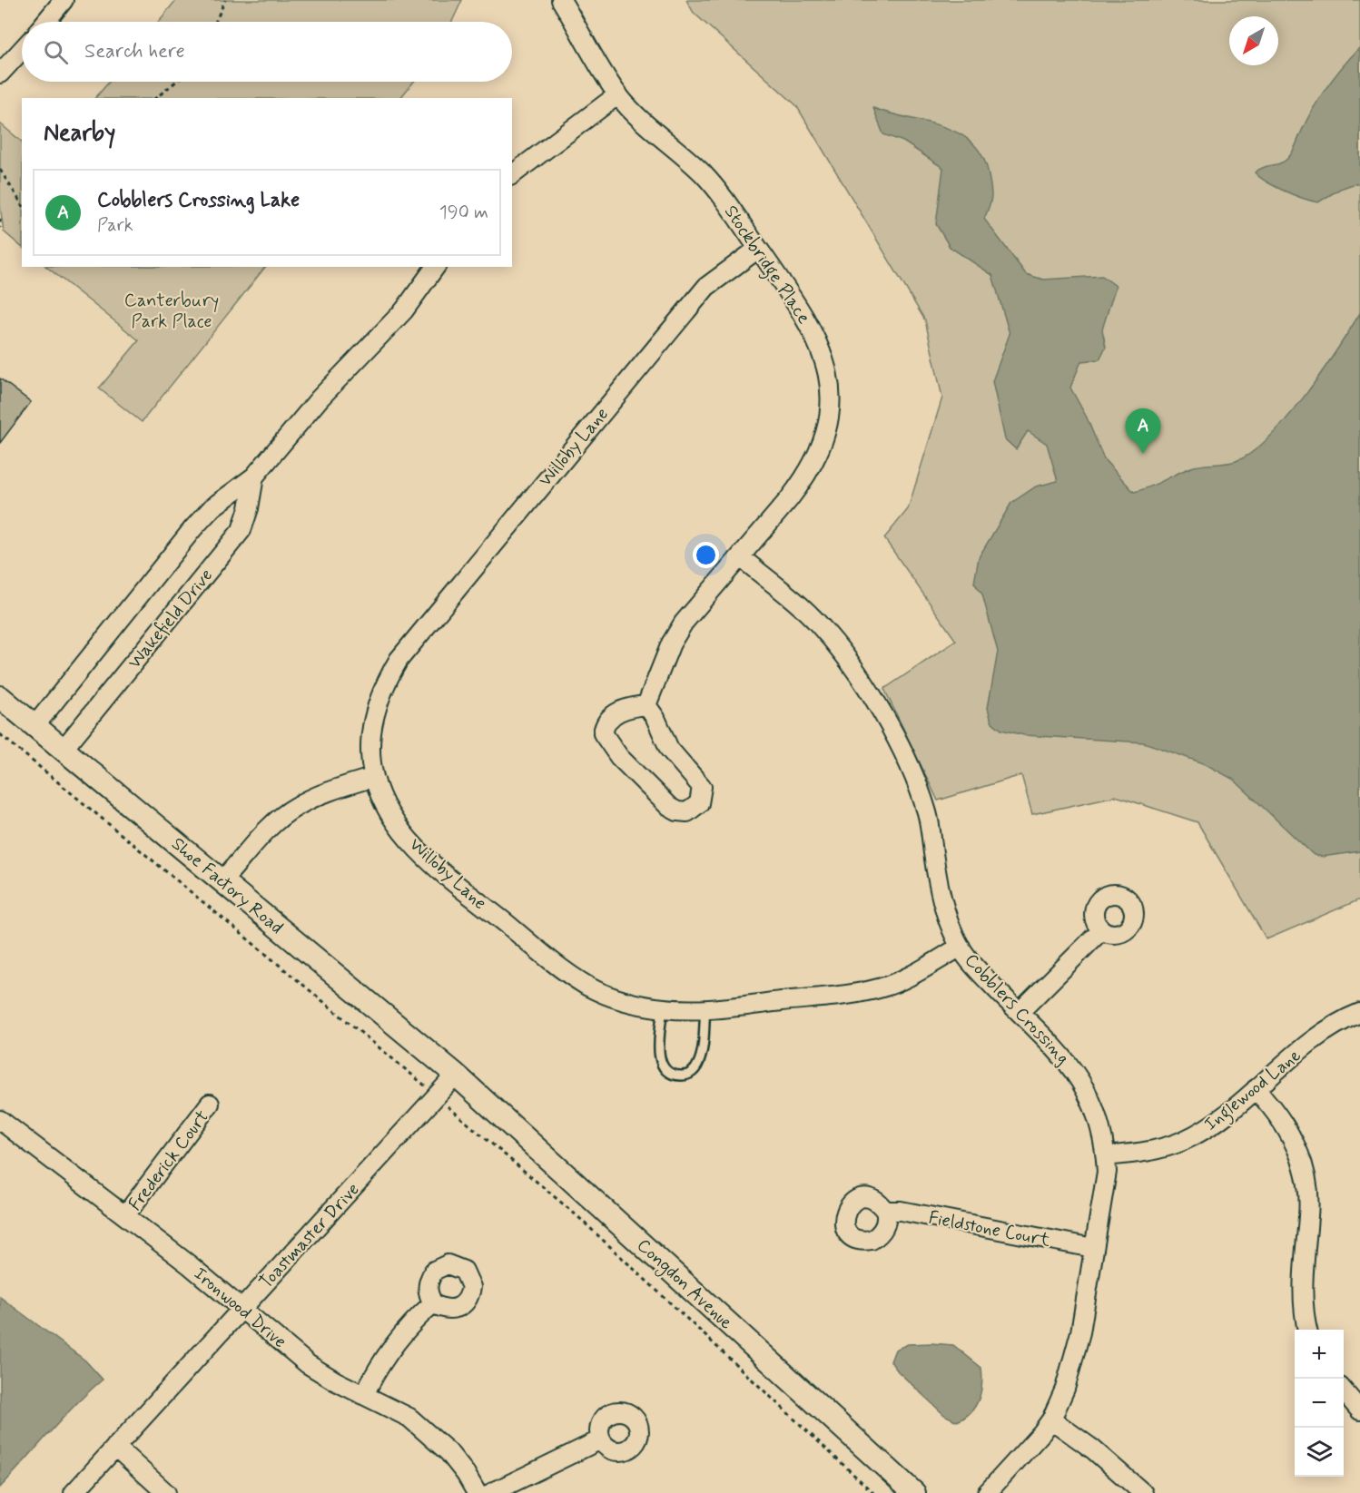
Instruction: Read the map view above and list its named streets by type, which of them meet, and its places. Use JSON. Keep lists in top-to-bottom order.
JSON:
{
  "streets": {
    "street": [
      "Stockbridge Place",
      "Willoby Lane",
      "Wakefield Drive",
      "Shoe Factory Road",
      "Cobblers Crossing",
      "Inglewood Lane",
      "Frederick Court",
      "Fieldstone Court",
      "Toastmaster Drive",
      "Congdon Avenue",
      "Ironwood Drive"
    ]
  },
  "crossings": [
    ["Stockbridge Place", "Willoby Lane"],
    ["Stockbridge Place", "Cobblers Crossing"],
    ["Willoby Lane", "Cobblers Crossing"],
    ["Wakefield Drive", "Shoe Factory Road"],
    ["Shoe Factory Road", "Toastmaster Drive"],
    ["Shoe Factory Road", "Congdon Avenue"],
    ["Cobblers Crossing", "Inglewood Lane"],
    ["Cobblers Crossing", "Fieldstone Court"],
    ["Frederick Court", "Ironwood Drive"],
    ["Toastmaster Drive", "Congdon Avenue"],
    ["Toastmaster Drive", "Ironwood Drive"]
  ],
  "parks": ["Canterbury Park Place"],
  "north": "bottom left",
  "page": {
    "search": "Search here",
    "heading": "Nearby",
    "list": [
      {
        "mark": "A",
        "name": "Cobblers Crossing Lake",
        "note": "Park",
        "value": "190 m"
      }
    ],
    "pins": "A",
    "map_buttons": ["+", "−"]
  }
}
